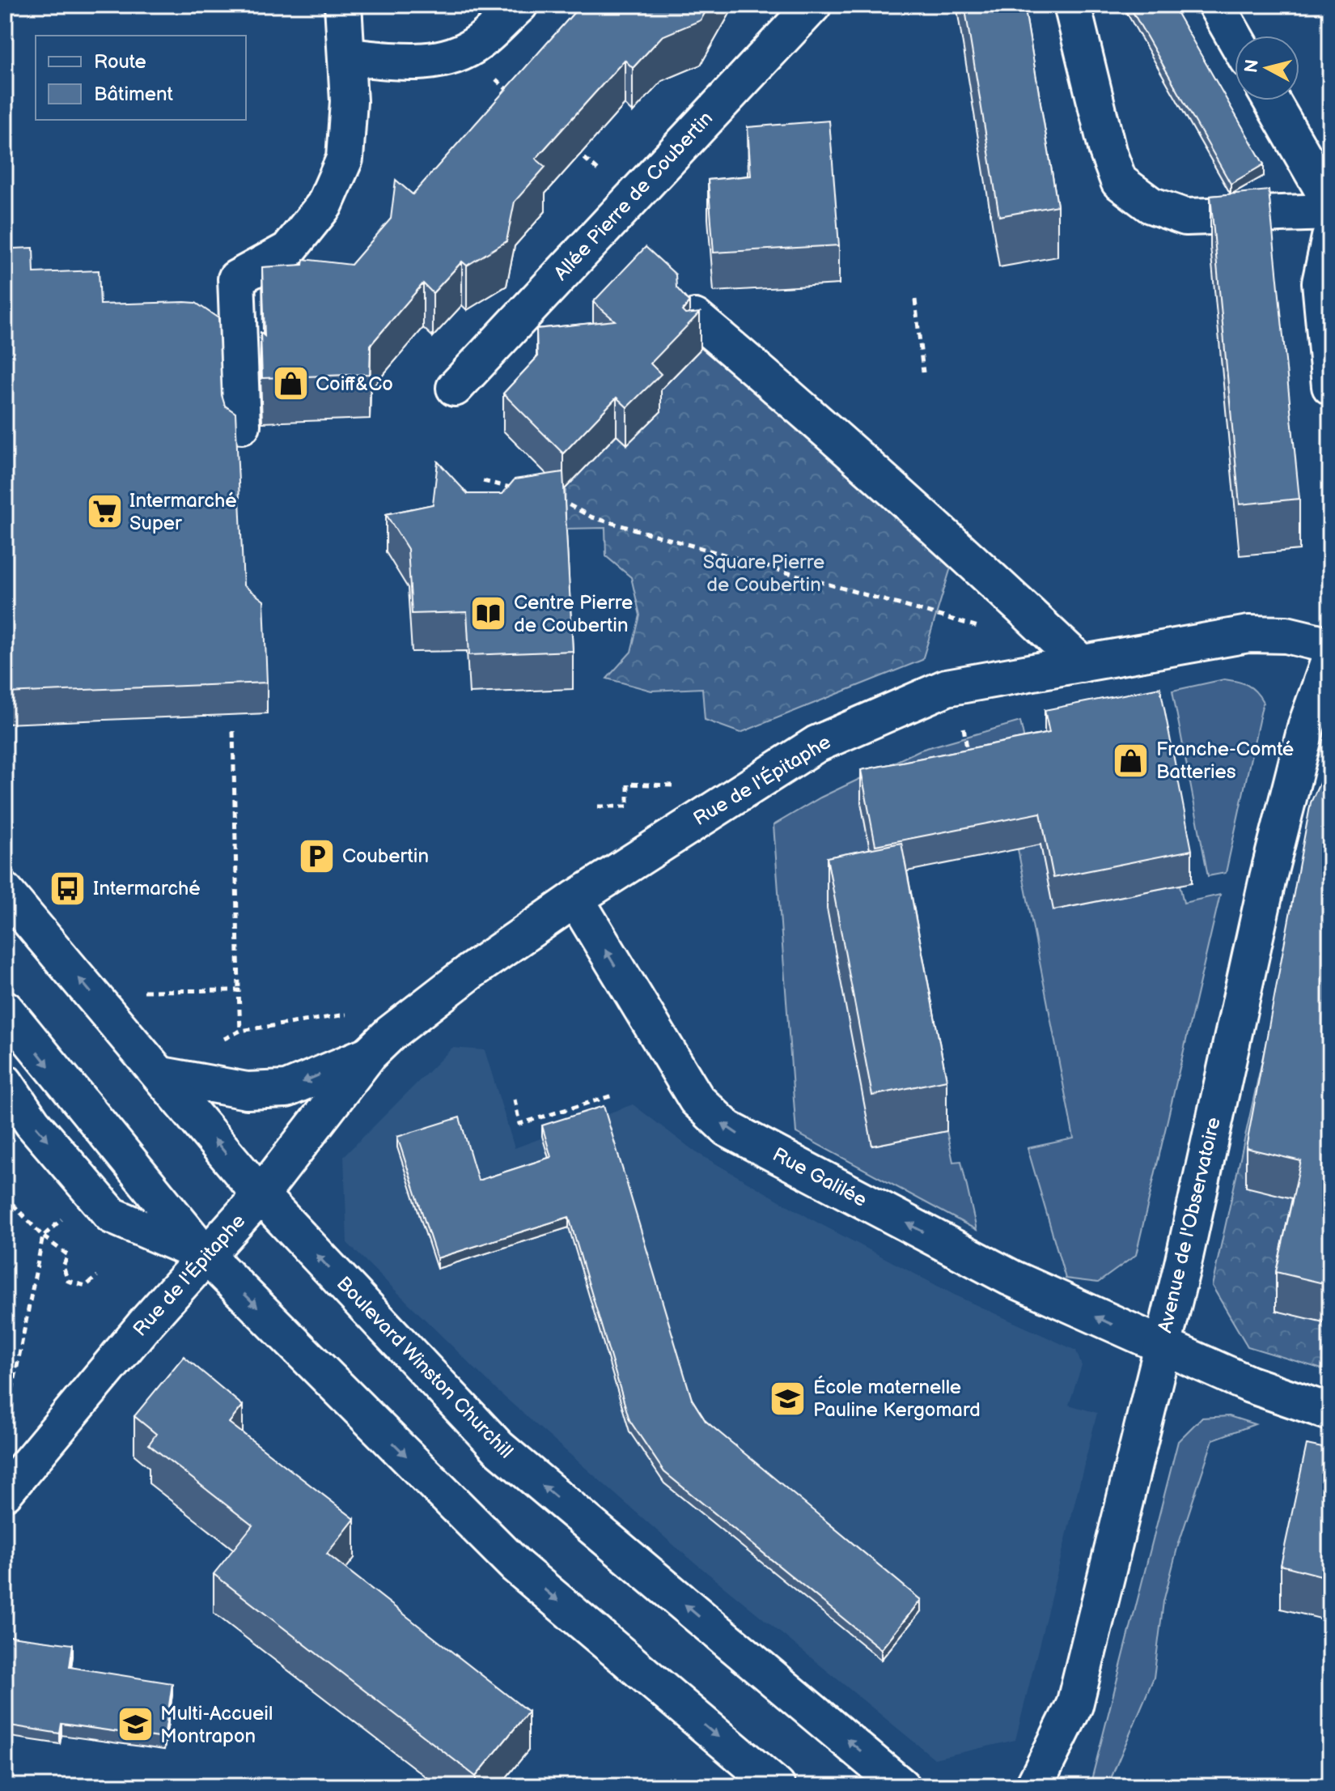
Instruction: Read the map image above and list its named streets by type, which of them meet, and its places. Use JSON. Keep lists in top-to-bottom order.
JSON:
{
  "streets": {
    "street": [
      "Allée Pierre de Coubertin",
      "Rue de l'Épitaphe",
      "Rue Galilée",
      "Avenue de l'Observatoire",
      "Boulevard Winston Churchill"
    ]
  },
  "crossings": [
    ["Rue de l'Épitaphe", "Rue Galilée"],
    ["Rue de l'Épitaphe", "Boulevard Winston Churchill"],
    ["Rue Galilée", "Avenue de l'Observatoire"]
  ],
  "one_way": ["Rue Galilée"],
  "parks": ["Square Pierre de Coubertin"],
  "places": {
    "shop": ["Coiff&Co", "Franche-Comté Batteries"],
    "supermarket": ["Intermarché Super"],
    "library": ["Centre Pierre de Coubertin"],
    "parking": ["Coubertin"],
    "bus stop": ["Intermarché"],
    "school or university": ["École maternelle Pauline Kergomard", "Multi-Accueil Montrapon"]
  },
  "legend": ["Route", "Bâtiment"],
  "north": "left"
}
